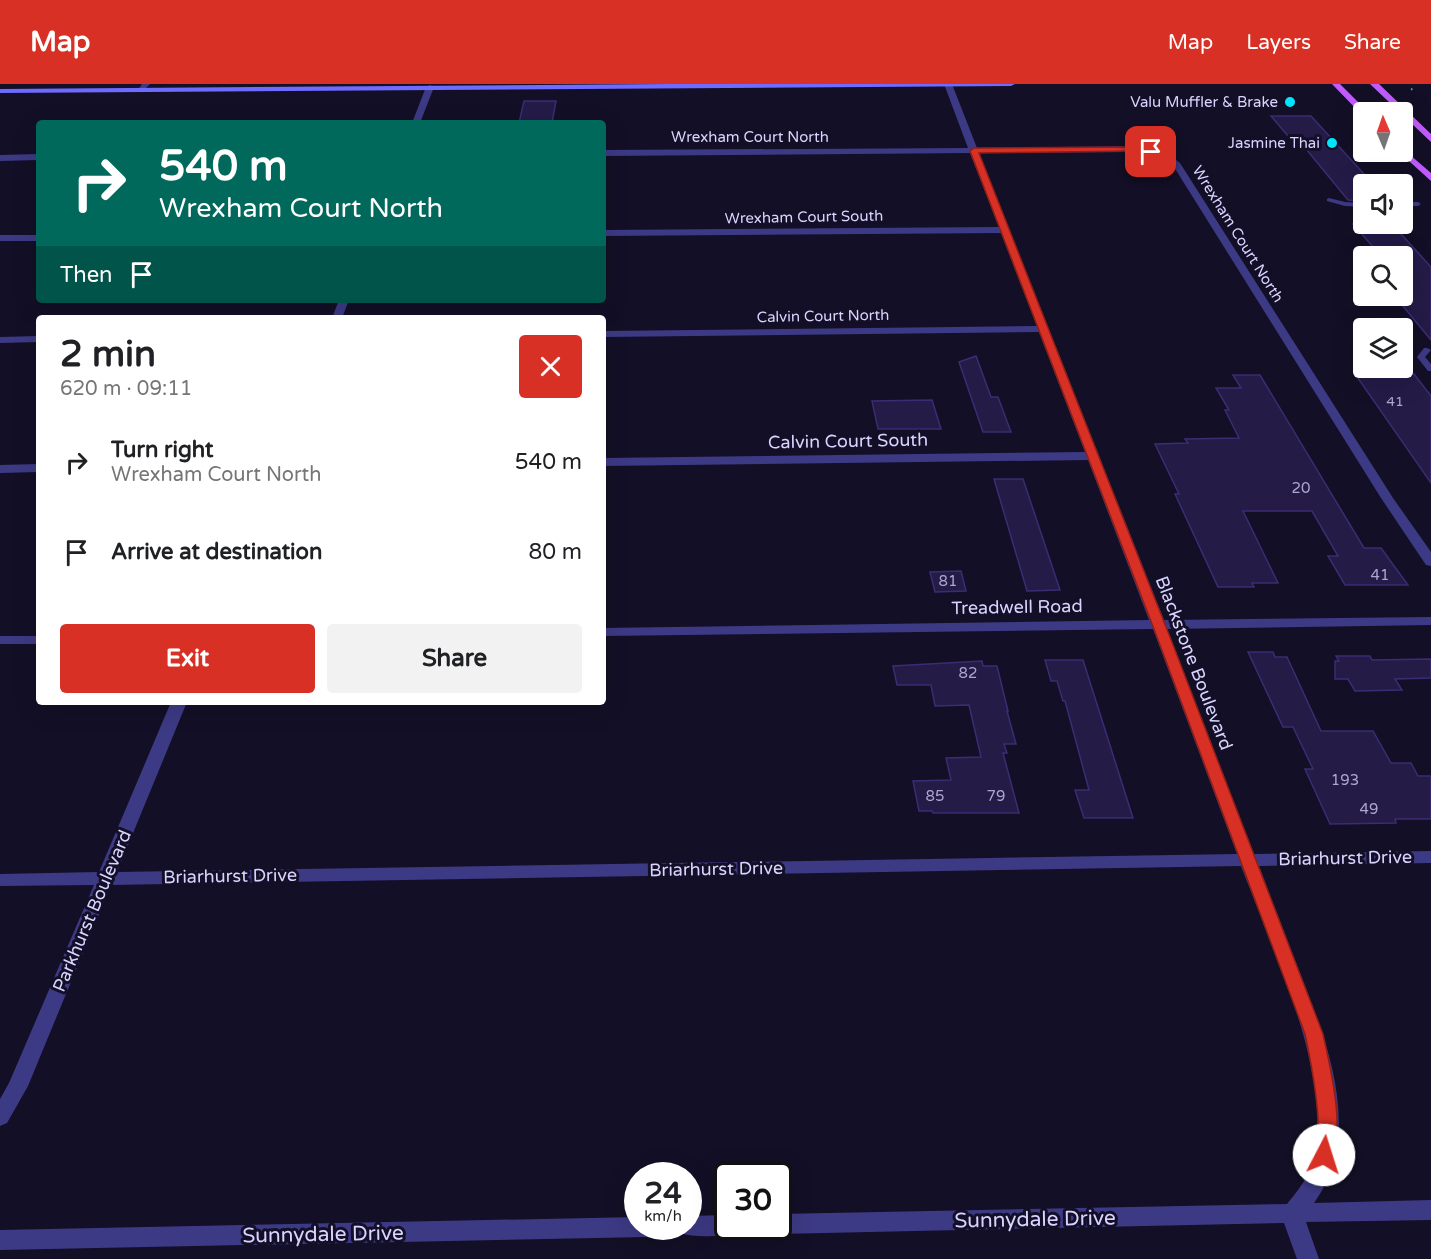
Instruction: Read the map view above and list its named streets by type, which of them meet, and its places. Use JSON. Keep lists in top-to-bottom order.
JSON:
{
  "streets": {
    "street": [
      "Wrexham Court North",
      "Wrexham Court South",
      "Calvin Court North",
      "Calvin Court South",
      "Treadwell Road",
      "Blackstone Boulevard",
      "Briarhurst Drive",
      "Parkhurst Boulevard",
      "Sunnydale Drive"
    ]
  },
  "crossings": [
    ["Wrexham Court North", "Blackstone Boulevard"],
    ["Wrexham Court South", "Blackstone Boulevard"],
    ["Calvin Court North", "Blackstone Boulevard"],
    ["Calvin Court South", "Blackstone Boulevard"],
    ["Treadwell Road", "Blackstone Boulevard"],
    ["Blackstone Boulevard", "Briarhurst Drive"],
    ["Blackstone Boulevard", "Sunnydale Drive"],
    ["Briarhurst Drive", "Parkhurst Boulevard"]
  ],
  "places": ["Valu Muffler & Brake", "Jasmine Thai"],
  "house_numbers": [
    "41",
    "20",
    "41",
    "81",
    "82",
    "193",
    "85",
    "79",
    "49"
  ],
  "north": "top",
  "page": {
    "header": "Map",
    "nav": ["Map", "Layers", "Share"],
    "turn": ["540 m", "Wrexham Court North"],
    "then": "Then",
    "heading": ["2 min", "620 m · 09:11"],
    "list": [
      {
        "name": "Turn right",
        "note": "Wrexham Court North",
        "value": "540 m"
      },
      {
        "name": "Arrive at destination",
        "value": "80 m"
      }
    ],
    "buttons": ["Exit", "Share"],
    "speed": "24 km/h",
    "limit": "30"
  }
}
